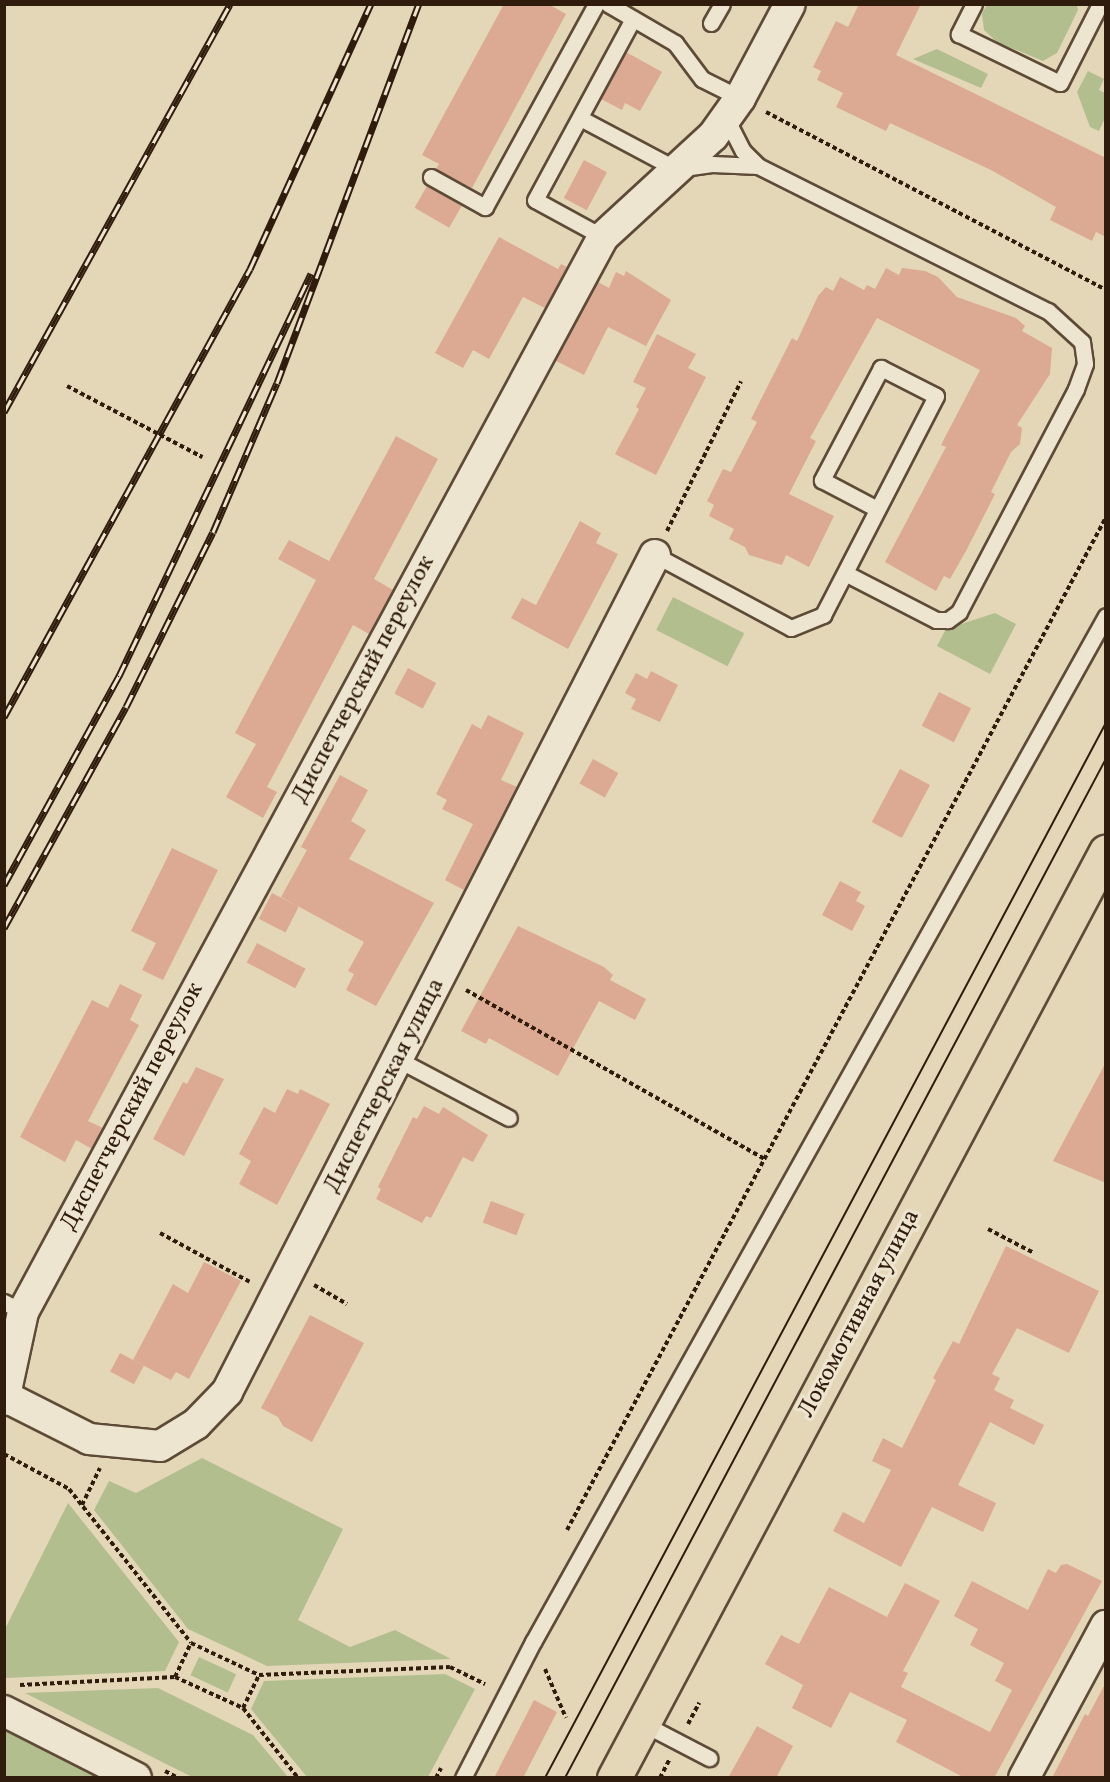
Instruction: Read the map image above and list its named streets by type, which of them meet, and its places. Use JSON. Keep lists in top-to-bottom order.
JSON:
{
  "streets": {
    "main road": ["Локомотивная улица"],
    "street": ["Диспетчерский переулок", "Диспетчерская улица"]
  },
  "crossings": [
    ["Диспетчерский переулок", "Диспетчерская улица"]
  ]
}
